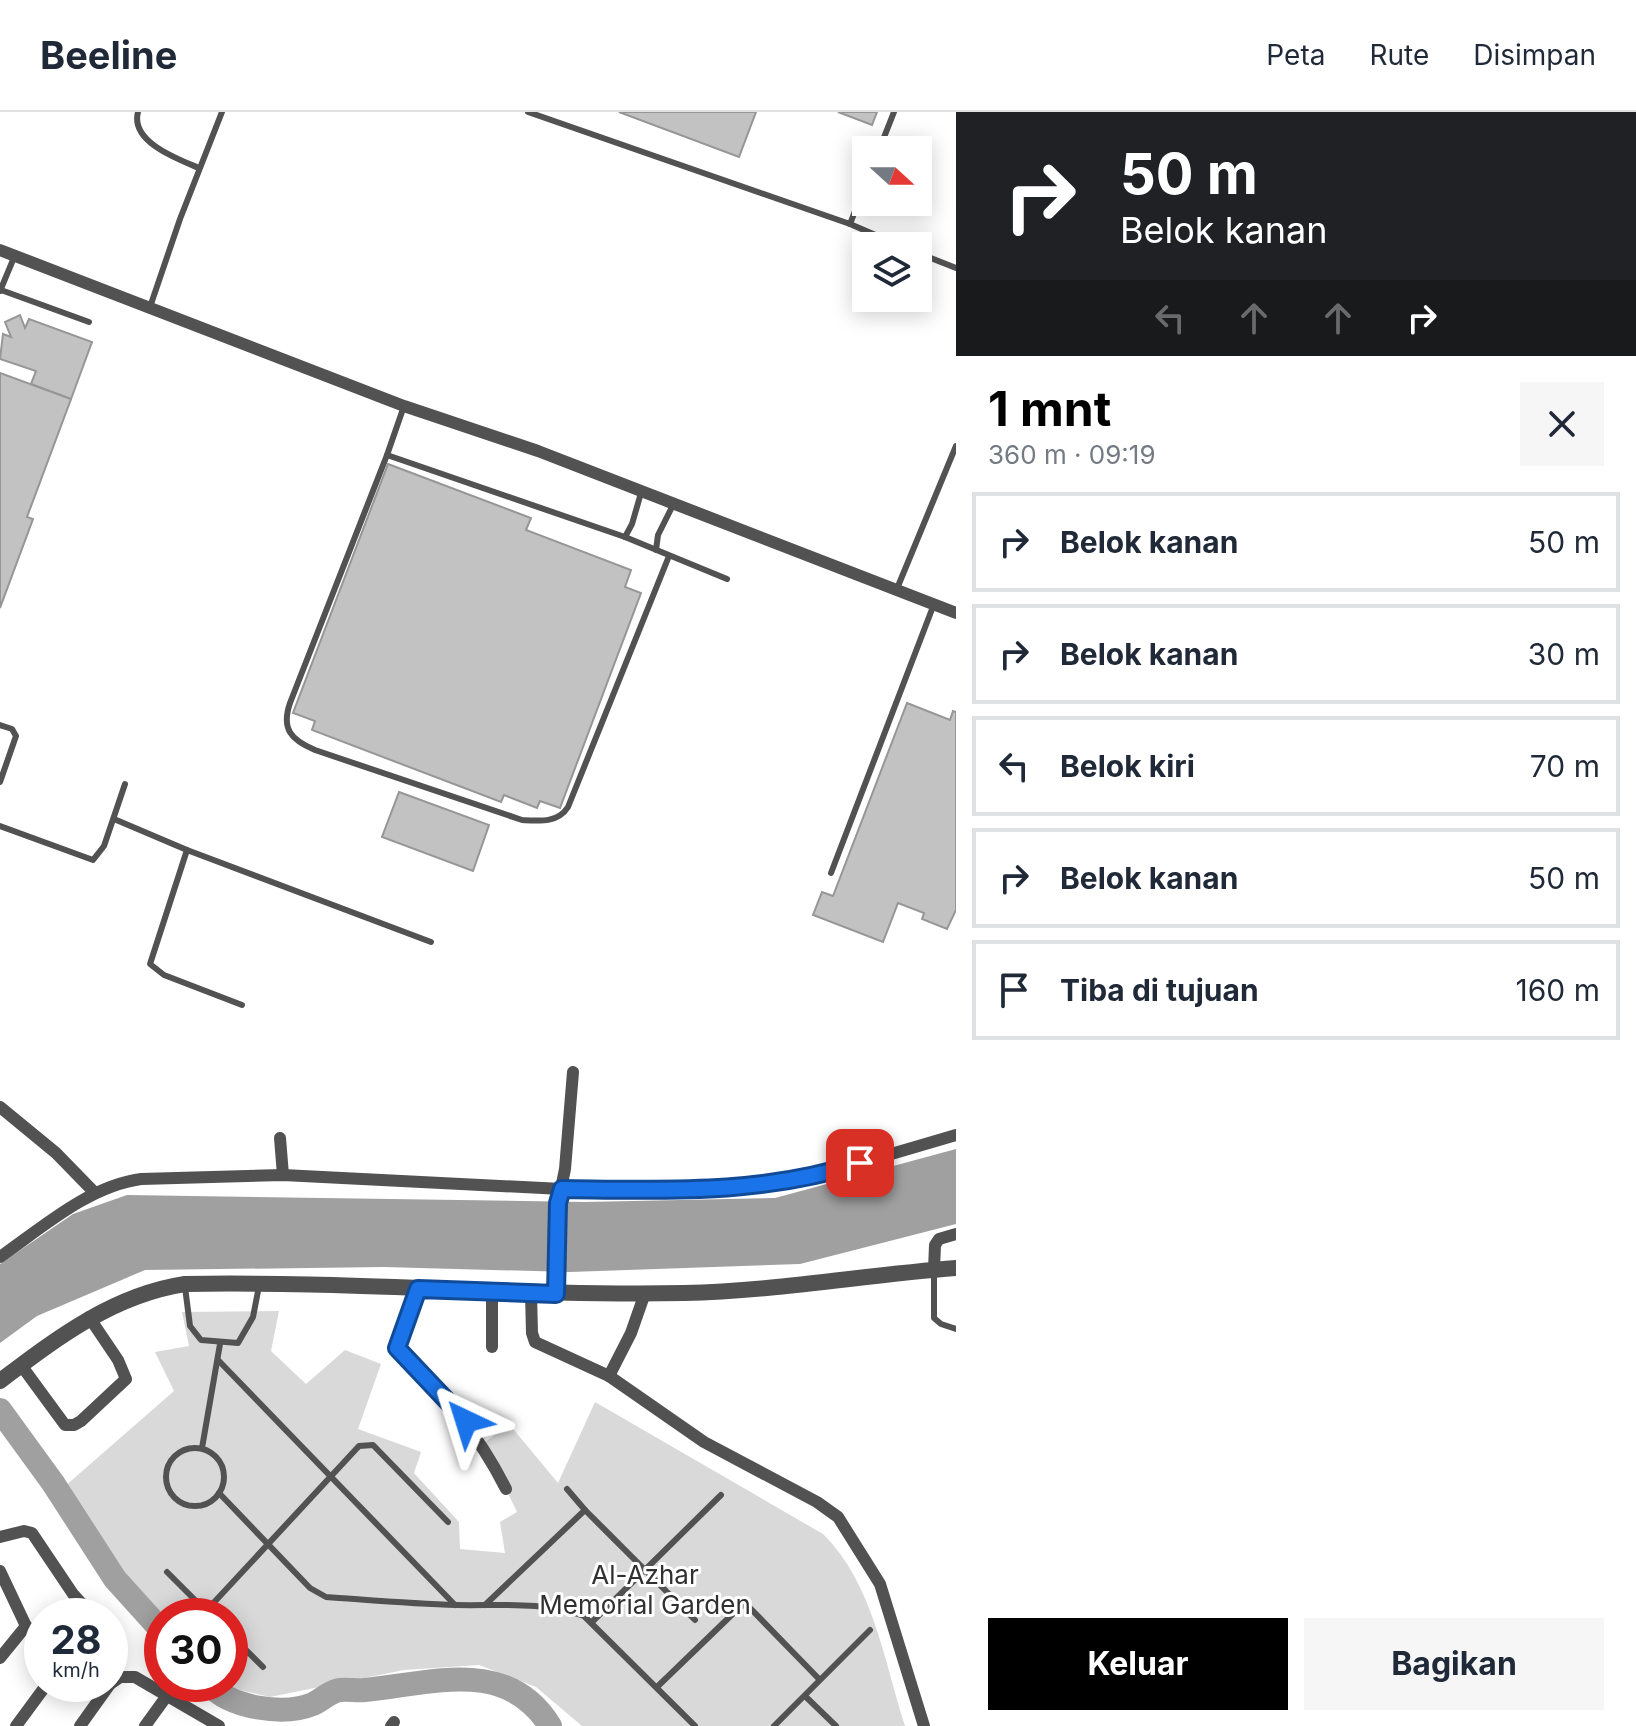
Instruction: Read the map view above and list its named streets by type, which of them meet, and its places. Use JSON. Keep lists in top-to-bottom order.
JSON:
{
  "parks": ["Al-Azhar Memorial Garden"],
  "north": "right",
  "page": {
    "header": "Beeline",
    "nav": ["Peta", "Rute", "Disimpan"],
    "turn": ["50 m", "Belok kanan"],
    "heading": ["1 mnt", "360 m · 09:19"],
    "list": [
      {
        "name": "Belok kanan",
        "value": "50 m"
      },
      {
        "name": "Belok kanan",
        "value": "30 m"
      },
      {
        "name": "Belok kiri",
        "value": "70 m"
      },
      {
        "name": "Belok kanan",
        "value": "50 m"
      },
      {
        "name": "Tiba di tujuan",
        "value": "160 m"
      }
    ],
    "speed": "28 km/h",
    "limit": "30",
    "buttons": ["Keluar", "Bagikan"]
  }
}
